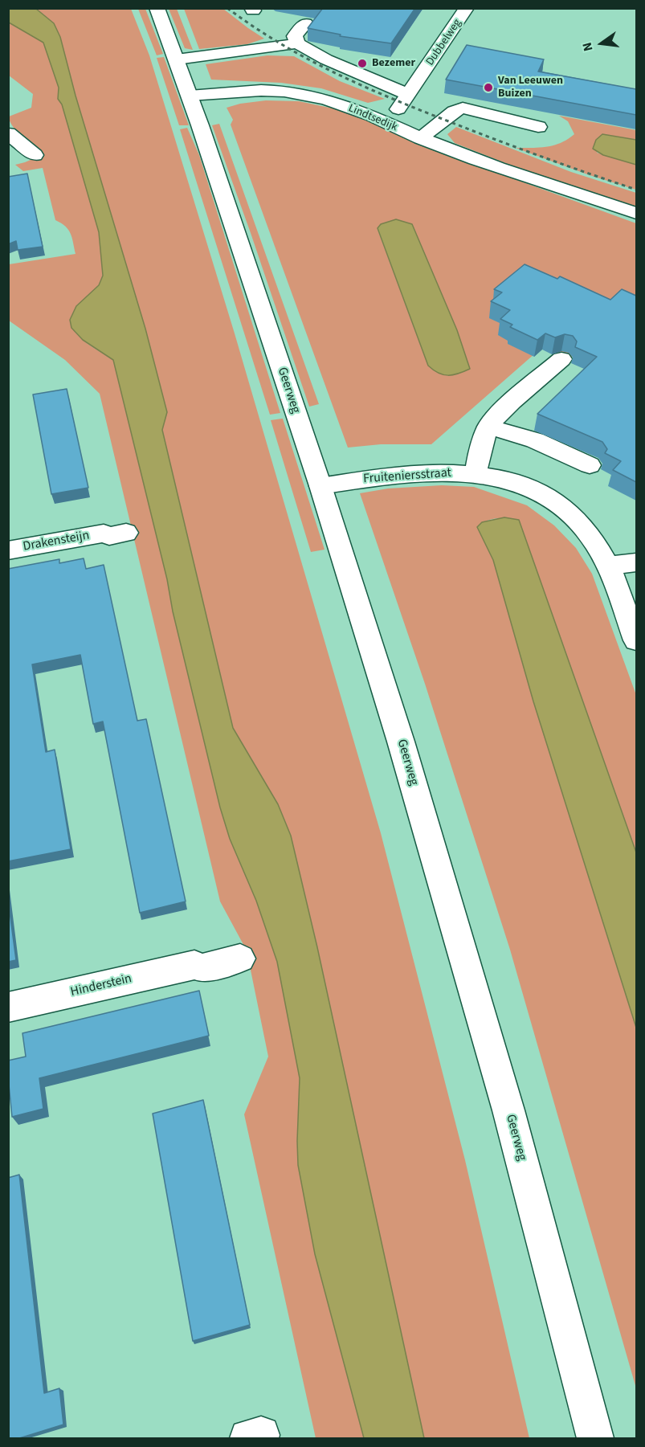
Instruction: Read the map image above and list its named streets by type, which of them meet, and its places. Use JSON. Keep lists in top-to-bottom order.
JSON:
{
  "streets": {
    "main road": [
      "Dubbelweg",
      "Lindtsedijk",
      "Geerweg",
      "Fruiteniersstraat",
      "Drakensteijn",
      "Hinderstein"
    ]
  },
  "crossings": [
    ["Dubbelweg", "Lindtsedijk"],
    ["Lindtsedijk", "Geerweg"],
    ["Geerweg", "Fruiteniersstraat"]
  ],
  "places": ["Bezemer", "Van Leeuwen Buizen"],
  "north": "left"
}
